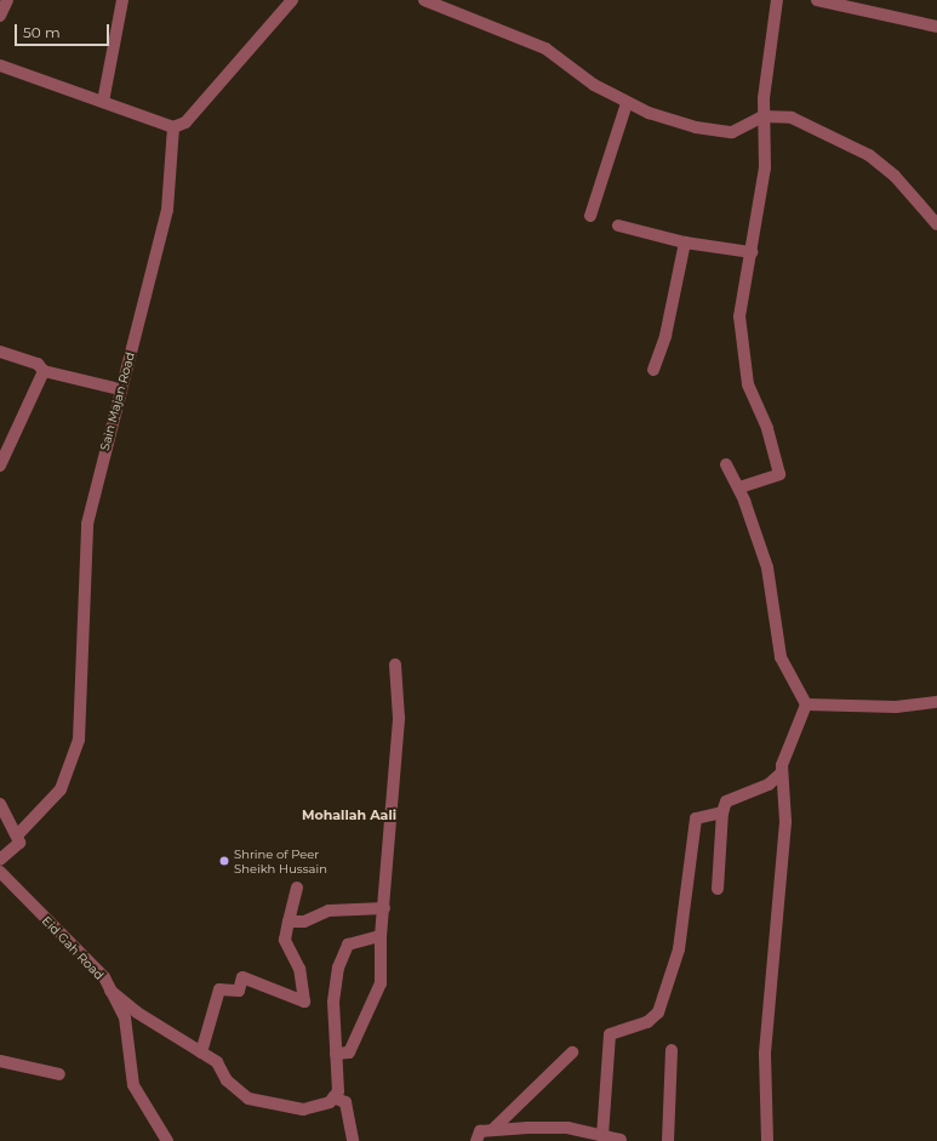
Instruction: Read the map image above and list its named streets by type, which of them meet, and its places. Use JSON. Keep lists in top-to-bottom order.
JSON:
{
  "streets": {
    "street": ["Sain Majan Road", "Eid Gah Road"]
  },
  "districts": ["Mohallah Aali"],
  "places": ["Shrine of Peer Sheikh Hussain"],
  "scale_bar": "50 m"
}
